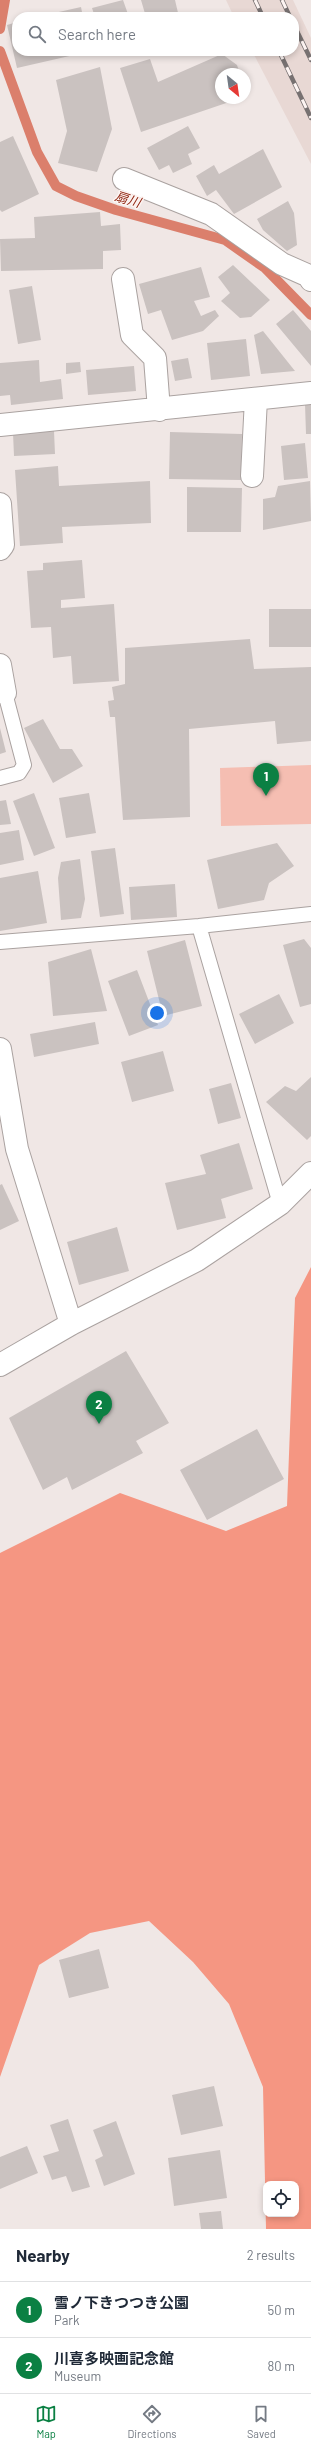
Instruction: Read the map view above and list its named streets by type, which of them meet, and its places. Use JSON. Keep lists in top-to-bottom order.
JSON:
{
  "water": ["扇川"],
  "north": "bottom right",
  "page": {
    "search": "Search here",
    "pins": ["1", "2"],
    "heading": ["Nearby", "2 results"],
    "list": [
      {
        "mark": "1",
        "name": "雪ノ下きつつき公園",
        "note": "Park",
        "value": "50 m"
      },
      {
        "mark": "2",
        "name": "川喜多映画記念館",
        "note": "Museum",
        "value": "80 m"
      }
    ],
    "nav": ["Map", "Directions", "Saved"]
  }
}
